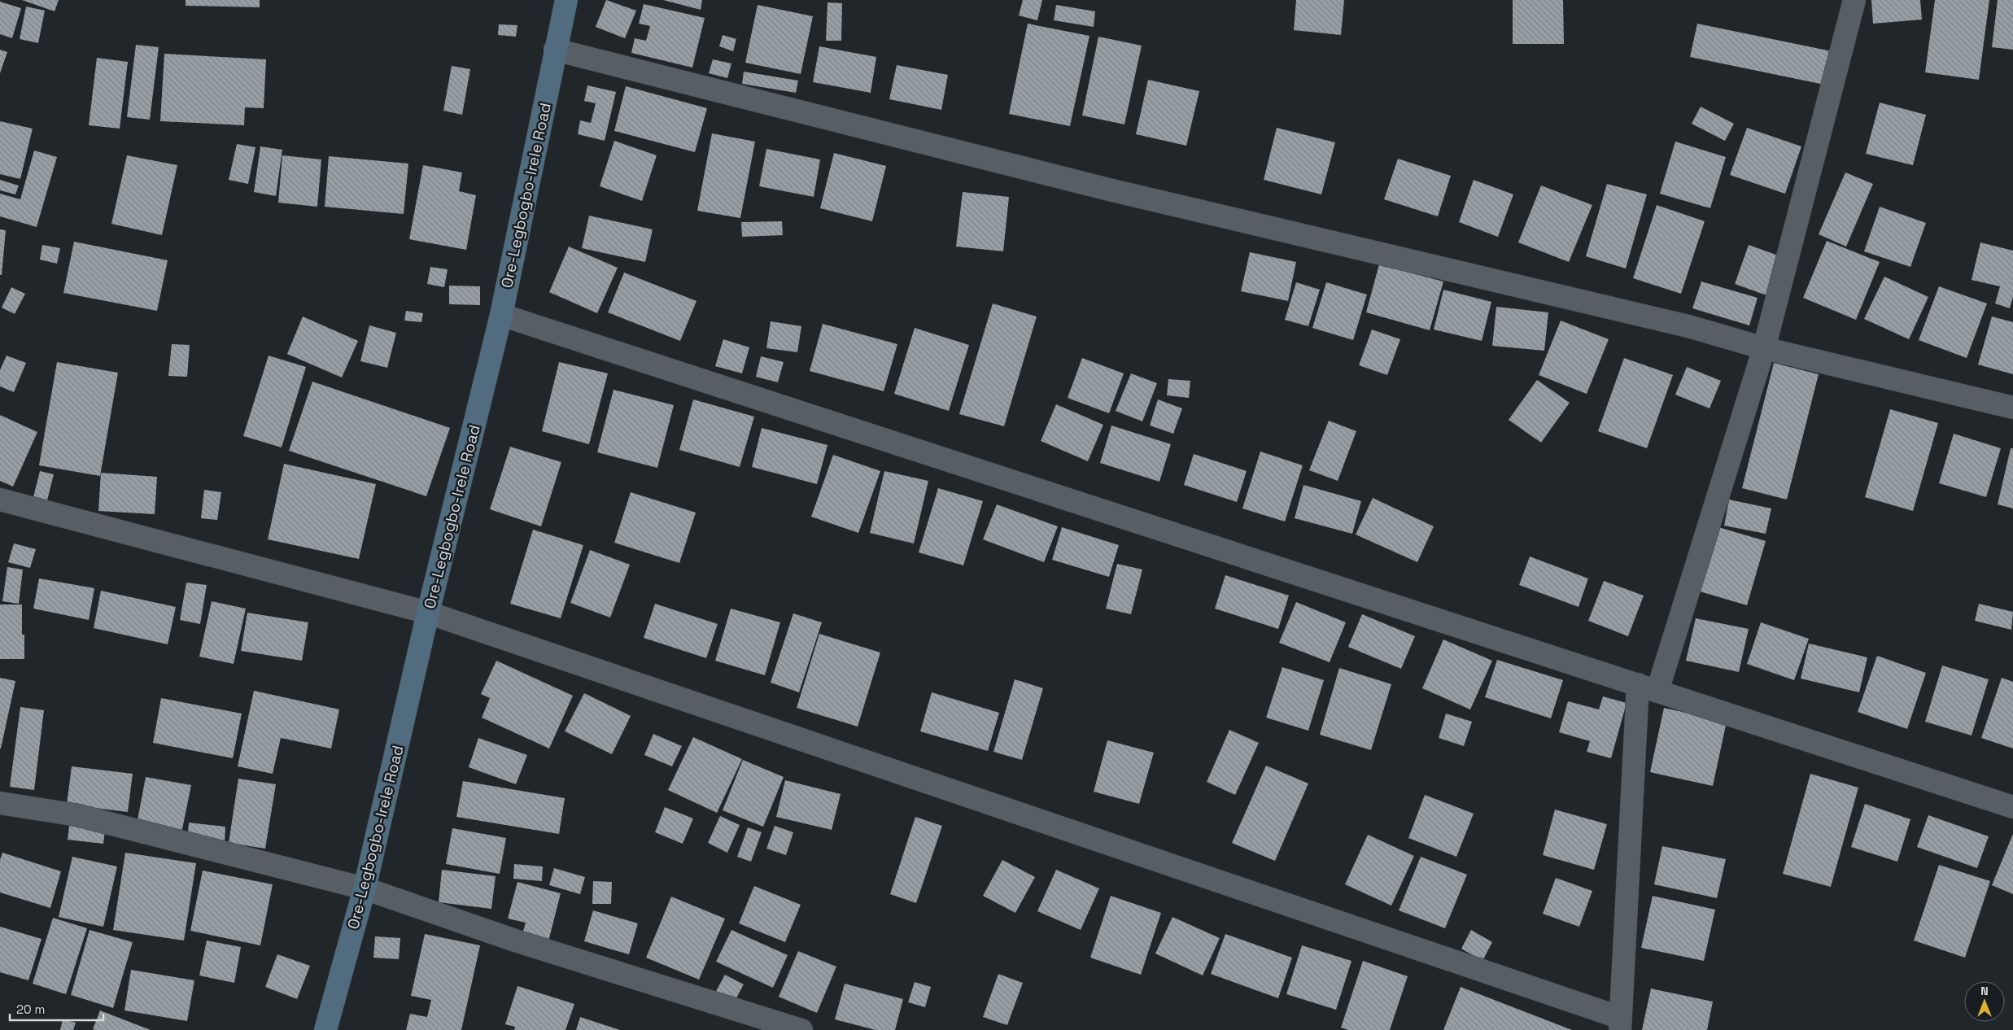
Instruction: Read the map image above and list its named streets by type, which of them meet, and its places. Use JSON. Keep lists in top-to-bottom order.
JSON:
{
  "streets": {
    "main road": ["Ore-Legbogbo-Irele Road"]
  },
  "scale_bar": "20 m",
  "north": "top"
}
